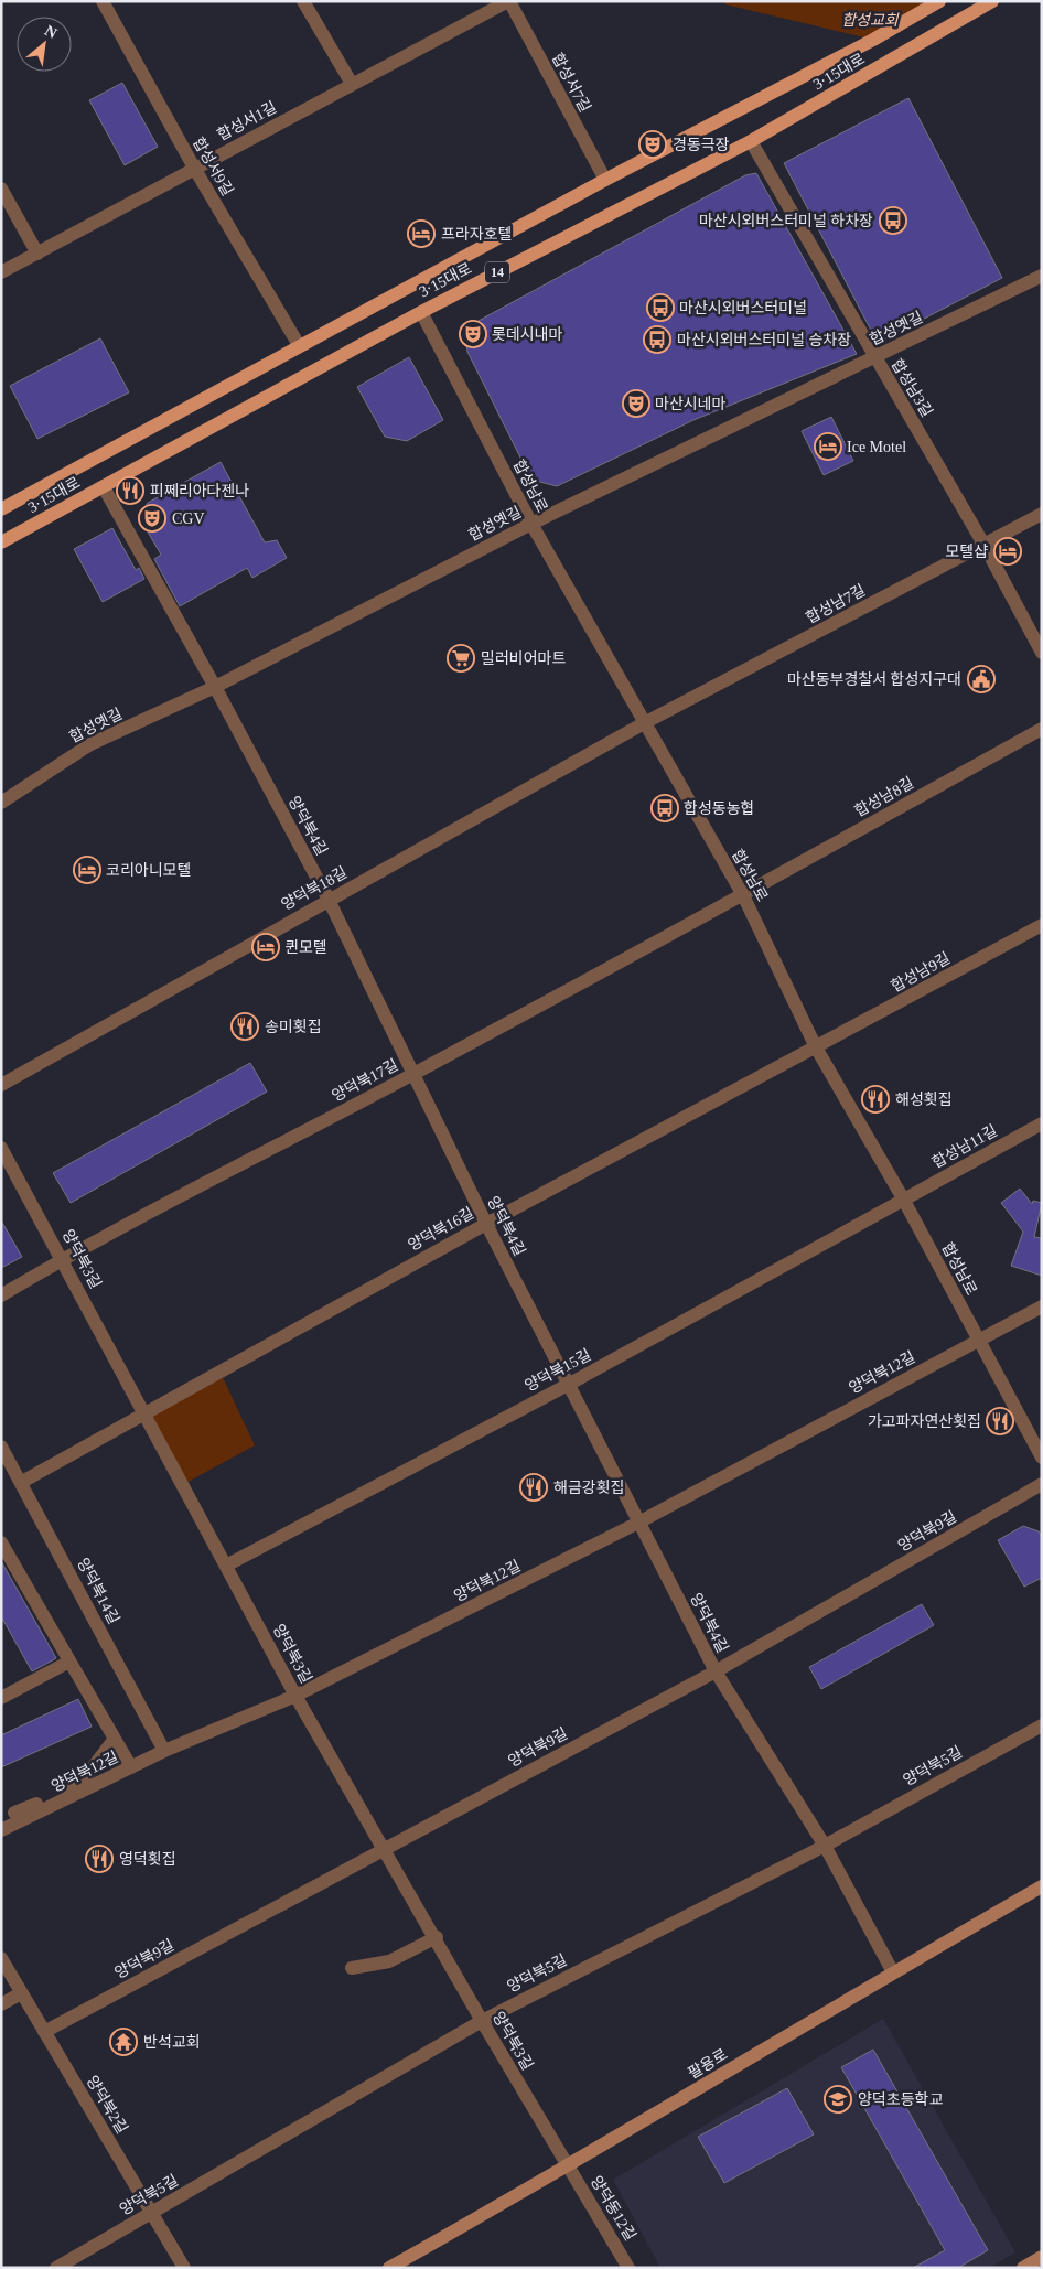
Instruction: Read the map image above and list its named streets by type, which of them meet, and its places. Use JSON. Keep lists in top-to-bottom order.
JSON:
{
  "streets": {
    "main road": ["3·15대로", "14", "팔용로"],
    "street": [
      "합성서7길",
      "합성서1길",
      "합성서9길",
      "합성옛길",
      "합성남3길",
      "합성남로",
      "합성남7길",
      "합성남8길",
      "양덕북4길",
      "양덕북18길",
      "합성남9길",
      "양덕북17길",
      "합성남11길",
      "양덕북16길",
      "양덕북3길",
      "양덕북15길",
      "양덕북12길",
      "양덕북9길",
      "양덕북14길",
      "양덕북5길",
      "양덕북2길",
      "양덕동12길"
    ]
  },
  "crossings": [
    ["3·15대로", "합성서7길"],
    ["3·15대로", "합성서9길"],
    ["3·15대로", "합성남3길"],
    ["3·15대로", "합성남로"],
    ["3·15대로", "양덕북4길"],
    ["합성서7길", "합성서1길"],
    ["합성서1길", "합성서9길"],
    ["합성옛길", "합성남3길"],
    ["합성옛길", "합성남로"],
    ["합성옛길", "양덕북4길"],
    ["합성남3길", "합성남7길"],
    ["합성남로", "합성남7길"],
    ["합성남로", "합성남8길"],
    ["합성남로", "양덕북18길"],
    ["합성남로", "합성남9길"],
    ["합성남로", "양덕북17길"],
    ["합성남로", "합성남11길"],
    ["합성남로", "양덕북16길"],
    ["합성남로", "양덕북15길"],
    ["합성남로", "양덕북12길"],
    ["합성남7길", "양덕북18길"],
    ["합성남8길", "양덕북17길"],
    ["양덕북4길", "양덕북18길"],
    ["양덕북4길", "양덕북17길"],
    ["양덕북4길", "양덕북16길"],
    ["양덕북4길", "양덕북15길"],
    ["양덕북4길", "양덕북12길"],
    ["양덕북4길", "양덕북9길"],
    ["양덕북4길", "양덕북5길"],
    ["양덕북4길", "팔용로"],
    ["합성남9길", "양덕북16길"],
    ["양덕북17길", "양덕북3길"],
    ["합성남11길", "양덕북15길"],
    ["양덕북16길", "양덕북3길"],
    ["양덕북16길", "양덕북14길"],
    ["양덕북3길", "양덕북15길"],
    ["양덕북3길", "양덕북12길"],
    ["양덕북3길", "양덕북9길"],
    ["양덕북3길", "양덕북5길"],
    ["양덕북3길", "팔용로"],
    ["양덕북3길", "양덕동12길"],
    ["양덕북12길", "양덕북14길"],
    ["양덕북9길", "양덕북2길"],
    ["양덕북5길", "양덕북2길"],
    ["팔용로", "양덕동12길"]
  ],
  "parks": ["합성교회"],
  "places": {
    "theatre": [
      "경동극장",
      "롯데시내마",
      "마산시네마",
      "CGV"
    ],
    "bus stop": [
      "마산시외버스터미널 하차장",
      "마산시외버스터미널",
      "마산시외버스터미널 승차장",
      "합성동농협"
    ],
    "hotel": [
      "프라자호텔",
      "Ice Motel",
      "모텔샵",
      "코리아니모텔",
      "퀸모텔"
    ],
    "restaurant": [
      "피쩨리아다젠나",
      "송미횟집",
      "해성횟집",
      "가고파자연산횟집",
      "해금강횟집",
      "영덕횟집"
    ],
    "supermarket": ["밀러비어마트"],
    "public building": ["마산동부경찰서 합성지구대"],
    "temple": ["반석교회"],
    "school or university": ["양덕초등학교"]
  },
  "north": "top right"
}
